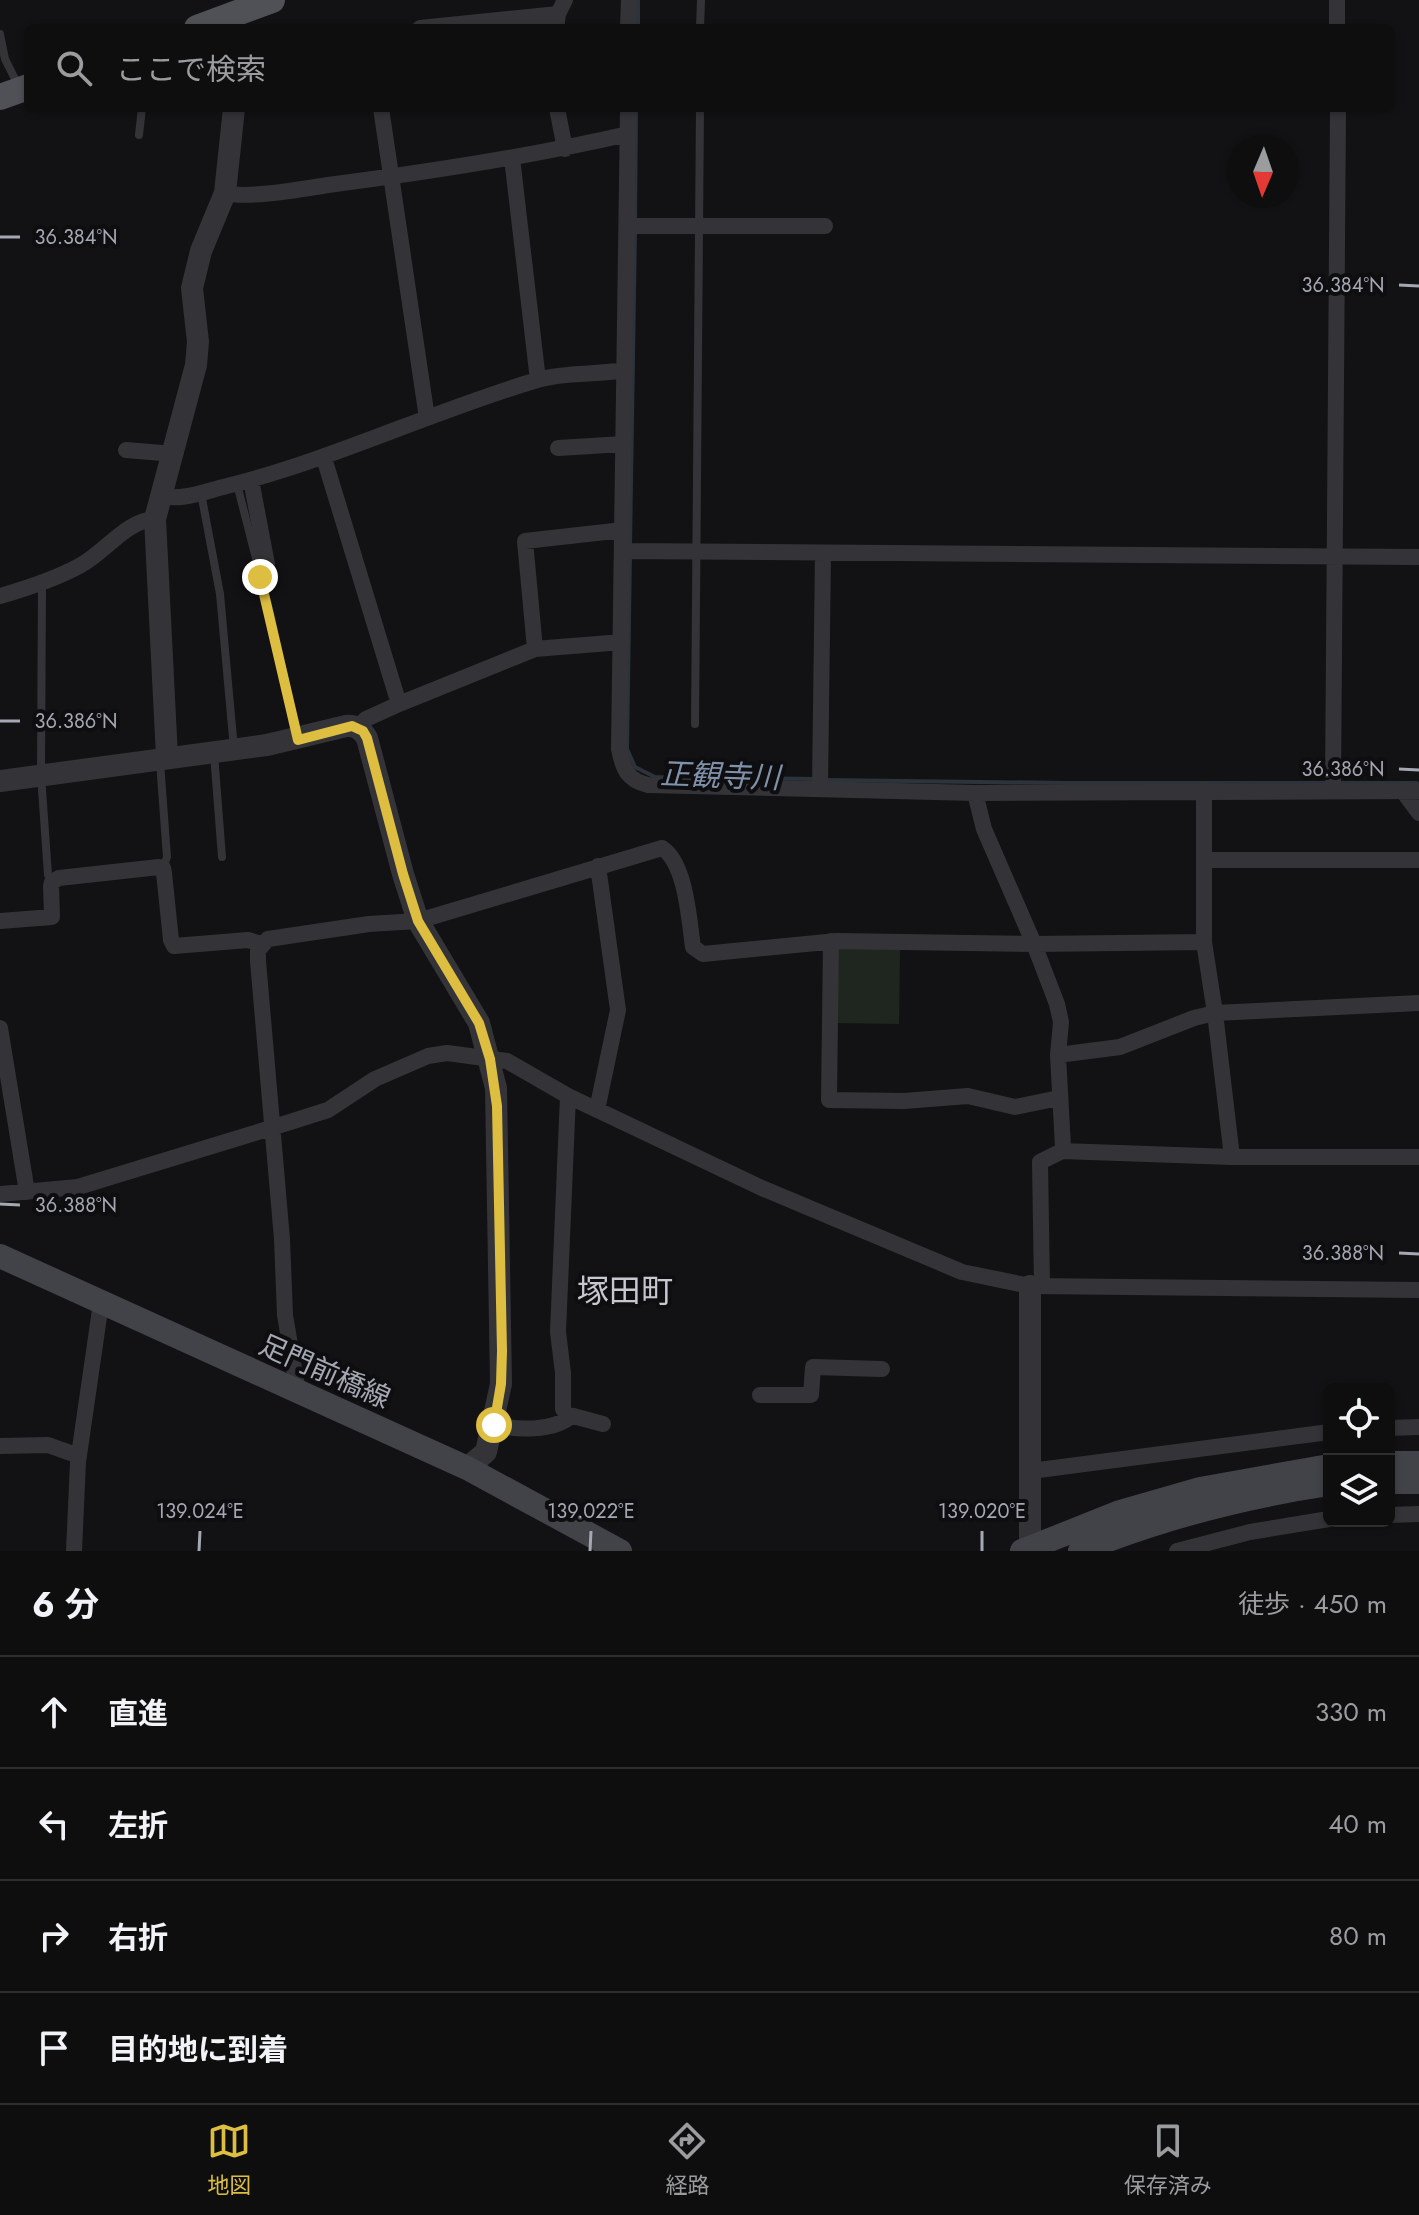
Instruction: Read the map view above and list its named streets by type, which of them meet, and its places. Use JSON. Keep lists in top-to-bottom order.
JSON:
{
  "streets": {
    "main road": ["足門前橋線"]
  },
  "districts": ["塚田町"],
  "water": ["正観寺川"],
  "north": "bottom",
  "page": {
    "search": "ここで検索",
    "heading": ["6 分", "徒歩 · 450 m"],
    "list": [
      ["直進", "330 m"],
      ["左折", "40 m"],
      ["右折", "80 m"],
      "目的地に到着"
    ],
    "nav": ["地図", "経路", "保存済み"]
  },
  "coordinates": [
    "36.384°N",
    "36.386°N",
    "36.388°N",
    "139.024°E",
    "139.022°E",
    "139.020°E"
  ]
}
